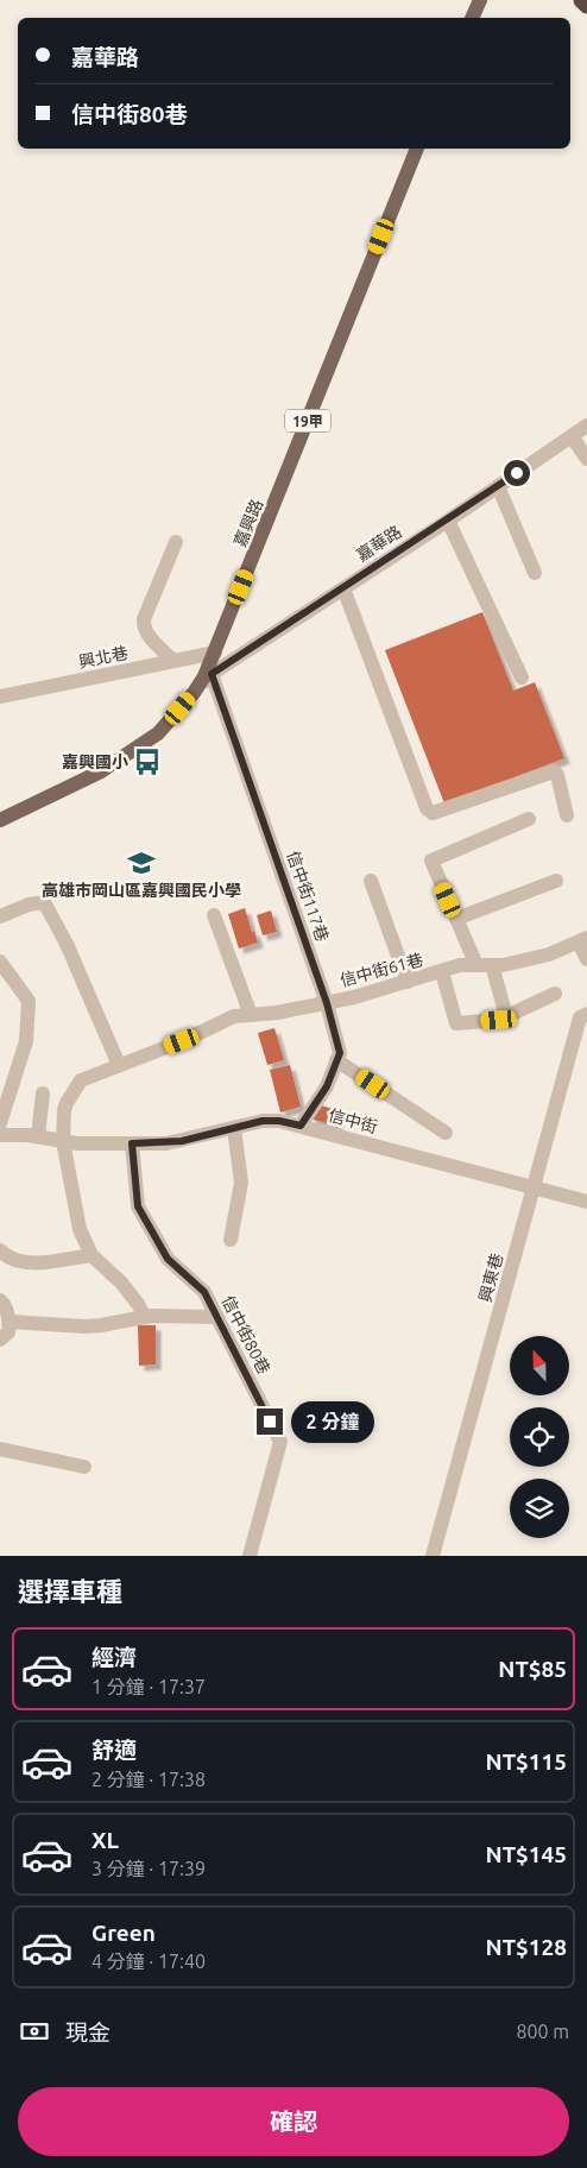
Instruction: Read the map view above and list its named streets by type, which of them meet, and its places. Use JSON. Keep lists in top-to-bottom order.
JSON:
{
  "streets": {
    "main road": ["19甲", "嘉興路"],
    "street": [
      "嘉華路",
      "興北巷",
      "信中街117巷",
      "信中街61巷",
      "信中街",
      "興東巷",
      "信中街80巷"
    ]
  },
  "crossings": [
    ["嘉興路", "嘉華路"],
    ["嘉興路", "興北巷"],
    ["嘉華路", "信中街117巷"],
    ["信中街117巷", "信中街61巷"],
    ["信中街117巷", "信中街"],
    ["信中街61巷", "信中街"],
    ["信中街", "興東巷"],
    ["信中街", "信中街80巷"]
  ],
  "places": {
    "bus stop": ["嘉興國小"],
    "school or university": ["高雄市岡山區嘉興國民小學"]
  },
  "north": "top",
  "page": {
    "banner": ["嘉華路", "信中街80巷"],
    "bubble": "2 分鐘",
    "heading": "選擇車種",
    "list": [
      {
        "name": "經濟",
        "note": "1 分鐘 · 17:37",
        "value": "NT$85"
      },
      {
        "name": "舒適",
        "note": "2 分鐘 · 17:38",
        "value": "NT$115"
      },
      {
        "name": "XL",
        "note": "3 分鐘 · 17:39",
        "value": "NT$145"
      },
      {
        "name": "Green",
        "note": "4 分鐘 · 17:40",
        "value": "NT$128"
      }
    ],
    "pay": ["現金", "800 m"],
    "buttons": "確認"
  }
}
